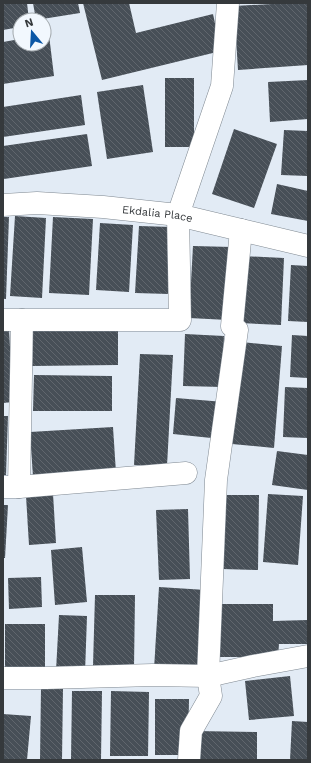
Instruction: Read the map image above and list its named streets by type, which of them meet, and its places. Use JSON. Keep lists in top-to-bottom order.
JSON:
{
  "streets": {
    "street": ["Ekdalia Place"]
  },
  "north": "top"
}
